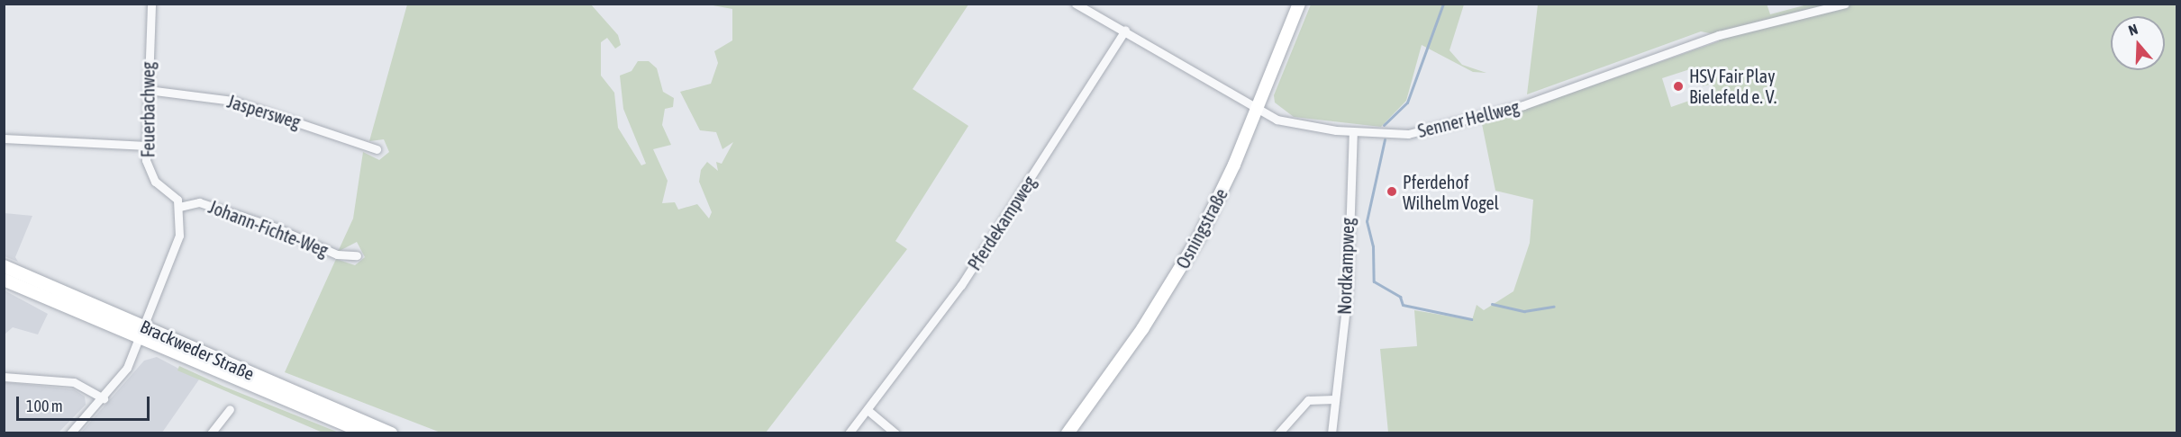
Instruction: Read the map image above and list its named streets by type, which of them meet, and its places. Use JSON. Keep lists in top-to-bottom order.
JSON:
{
  "streets": {
    "main road": ["Osningstraße", "Brackweder Straße"],
    "street": [
      "Feuerbachweg",
      "Jaspersweg",
      "Senner Hellweg",
      "Pferdekampweg",
      "Johann-Fichte-Weg",
      "Nordkampweg"
    ]
  },
  "crossings": [
    ["Feuerbachweg", "Jaspersweg"],
    ["Feuerbachweg", "Johann-Fichte-Weg"],
    ["Senner Hellweg", "Pferdekampweg"],
    ["Senner Hellweg", "Osningstraße"],
    ["Senner Hellweg", "Nordkampweg"]
  ],
  "places": ["HSV Fair Play Bielefeld e. V.", "Pferdehof Wilhelm Vogel"],
  "scale_bar": "100 m",
  "north": "top"
}
